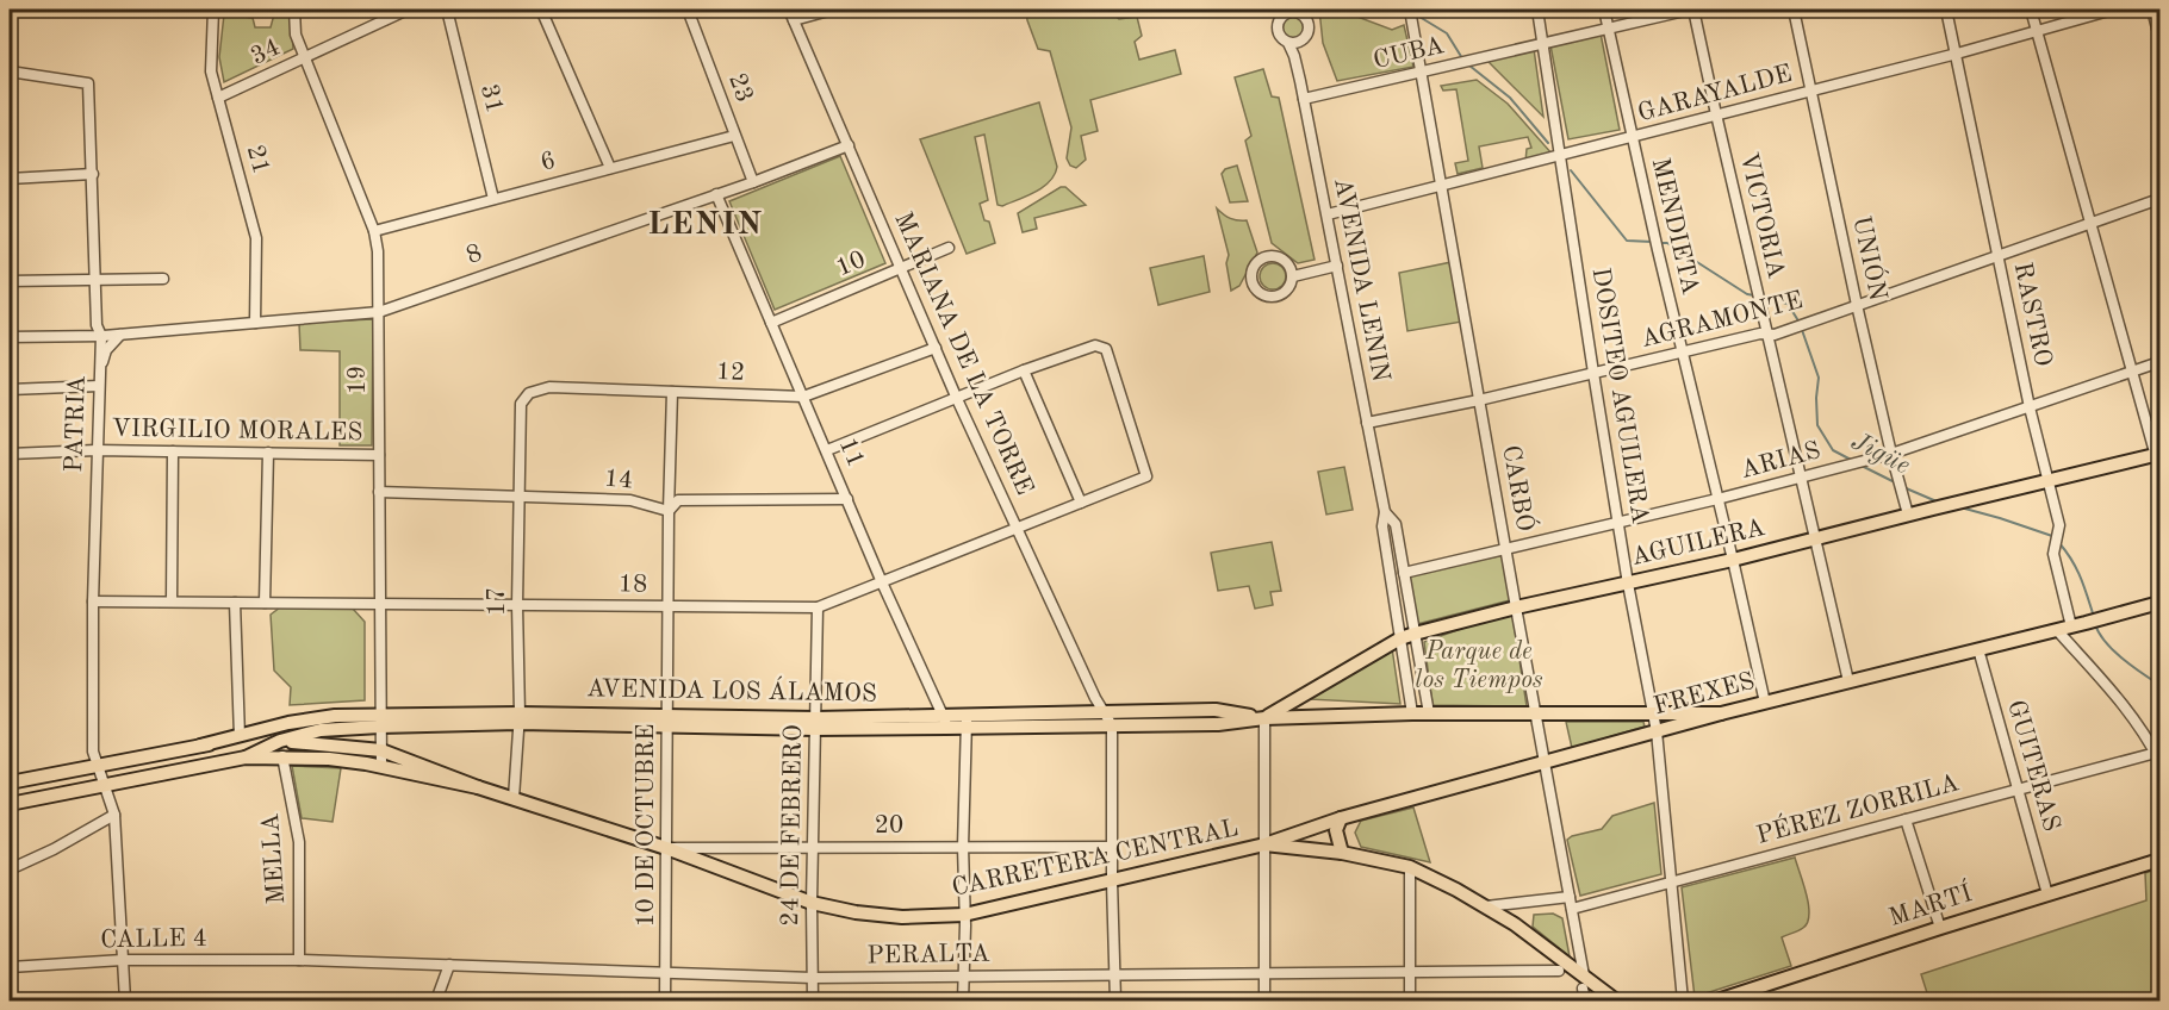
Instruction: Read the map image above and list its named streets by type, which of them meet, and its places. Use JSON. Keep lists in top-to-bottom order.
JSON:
{
  "streets": {
    "main road": [
      "AGUILERA",
      "AVENIDA LOS ÁLAMOS",
      "FREXES",
      "CARRETERA CENTRAL",
      "MARTÍ"
    ],
    "street": [
      "34",
      "CUBA",
      "23",
      "GARAYALDE",
      "31",
      "21",
      "6",
      "VICTORIA",
      "MENDIETA",
      "8",
      "UNIÓN",
      "10",
      "AVENIDA LENIN",
      "RASTRO",
      "AGRAMONTE",
      "MARIANA DE LA TORRE",
      "12",
      "19",
      "DOSITEO AGUILERA",
      "PATRIA",
      "VIRGILIO MORALES",
      "11",
      "ARIAS",
      "14",
      "CARBÓ",
      "18",
      "17",
      "GUITERAS",
      "PÉREZ ZORRILA",
      "10 DE OCTUBRE",
      "24 DE FEBRERO",
      "20",
      "MELLA",
      "CALLE 4",
      "PERALTA"
    ]
  },
  "crossings": [
    ["34", "21"],
    ["34", "19"],
    ["CUBA", "VICTORIA"],
    ["CUBA", "MENDIETA"],
    ["CUBA", "AVENIDA LENIN"],
    ["CUBA", "DOSITEO AGUILERA"],
    ["CUBA", "CARBÓ"],
    ["23", "6"],
    ["23", "8"],
    ["GARAYALDE", "VICTORIA"],
    ["GARAYALDE", "MENDIETA"],
    ["GARAYALDE", "UNIÓN"],
    ["GARAYALDE", "AVENIDA LENIN"],
    ["GARAYALDE", "RASTRO"],
    ["GARAYALDE", "DOSITEO AGUILERA"],
    ["GARAYALDE", "CARBÓ"],
    ["31", "6"],
    ["21", "8"],
    ["6", "19"],
    ["VICTORIA", "AGRAMONTE"],
    ["VICTORIA", "ARIAS"],
    ["VICTORIA", "AGUILERA"],
    ["VICTORIA", "FREXES"],
    ["MENDIETA", "AGRAMONTE"],
    ["MENDIETA", "ARIAS"],
    ["MENDIETA", "AGUILERA"],
    ["MENDIETA", "FREXES"],
    ["8", "MARIANA DE LA TORRE"],
    ["8", "19"],
    ["8", "PATRIA"],
    ["8", "11"],
    ["UNIÓN", "AGRAMONTE"],
    ["UNIÓN", "ARIAS"],
    ["UNIÓN", "AGUILERA"],
    ["10", "MARIANA DE LA TORRE"],
    ["10", "11"],
    ["AVENIDA LENIN", "AGRAMONTE"],
    ["AVENIDA LENIN", "ARIAS"],
    ["AVENIDA LENIN", "AGUILERA"],
    ["AVENIDA LENIN", "AVENIDA LOS ÁLAMOS"],
    ["RASTRO", "AGRAMONTE"],
    ["RASTRO", "ARIAS"],
    ["RASTRO", "AGUILERA"],
    ["RASTRO", "FREXES"],
    ["AGRAMONTE", "DOSITEO AGUILERA"],
    ["AGRAMONTE", "CARBÓ"],
    ["MARIANA DE LA TORRE", "12"],
    ["MARIANA DE LA TORRE", "18"],
    ["MARIANA DE LA TORRE", "AVENIDA LOS ÁLAMOS"],
    ["12", "11"],
    ["12", "17"],
    ["12", "10 DE OCTUBRE"],
    ["19", "VIRGILIO MORALES"],
    ["19", "14"],
    ["19", "18"],
    ["19", "AVENIDA LOS ÁLAMOS"],
    ["19", "CARRETERA CENTRAL"],
    ["DOSITEO AGUILERA", "ARIAS"],
    ["DOSITEO AGUILERA", "AGUILERA"],
    ["DOSITEO AGUILERA", "AVENIDA LOS ÁLAMOS"],
    ["DOSITEO AGUILERA", "FREXES"],
    ["DOSITEO AGUILERA", "PÉREZ ZORRILA"],
    ["PATRIA", "VIRGILIO MORALES"],
    ["PATRIA", "18"],
    ["PATRIA", "CARRETERA CENTRAL"],
    ["PATRIA", "CALLE 4"],
    ["11", "18"],
    ["11", "AVENIDA LOS ÁLAMOS"],
    ["ARIAS", "CARBÓ"],
    ["14", "17"],
    ["14", "10 DE OCTUBRE"],
    ["CARBÓ", "AGUILERA"],
    ["CARBÓ", "AVENIDA LOS ÁLAMOS"],
    ["CARBÓ", "FREXES"],
    ["CARBÓ", "PÉREZ ZORRILA"],
    ["CARBÓ", "CARRETERA CENTRAL"],
    ["AGUILERA", "AVENIDA LOS ÁLAMOS"],
    ["18", "17"],
    ["18", "10 DE OCTUBRE"],
    ["18", "24 DE FEBRERO"],
    ["17", "AVENIDA LOS ÁLAMOS"],
    ["17", "CARRETERA CENTRAL"],
    ["AVENIDA LOS ÁLAMOS", "FREXES"],
    ["AVENIDA LOS ÁLAMOS", "10 DE OCTUBRE"],
    ["AVENIDA LOS ÁLAMOS", "24 DE FEBRERO"],
    ["AVENIDA LOS ÁLAMOS", "CARRETERA CENTRAL"],
    ["FREXES", "GUITERAS"],
    ["FREXES", "CARRETERA CENTRAL"],
    ["GUITERAS", "PÉREZ ZORRILA"],
    ["GUITERAS", "MARTÍ"],
    ["10 DE OCTUBRE", "20"],
    ["10 DE OCTUBRE", "CARRETERA CENTRAL"],
    ["10 DE OCTUBRE", "PERALTA"],
    ["24 DE FEBRERO", "20"],
    ["24 DE FEBRERO", "CARRETERA CENTRAL"],
    ["24 DE FEBRERO", "PERALTA"],
    ["20", "CARRETERA CENTRAL"],
    ["MELLA", "CARRETERA CENTRAL"],
    ["MELLA", "CALLE 4"],
    ["MELLA", "PERALTA"],
    ["CALLE 4", "PERALTA"]
  ],
  "districts": ["LENIN"],
  "water": ["Jigüe"],
  "parks": ["Parque de los Tiempos"]
}
